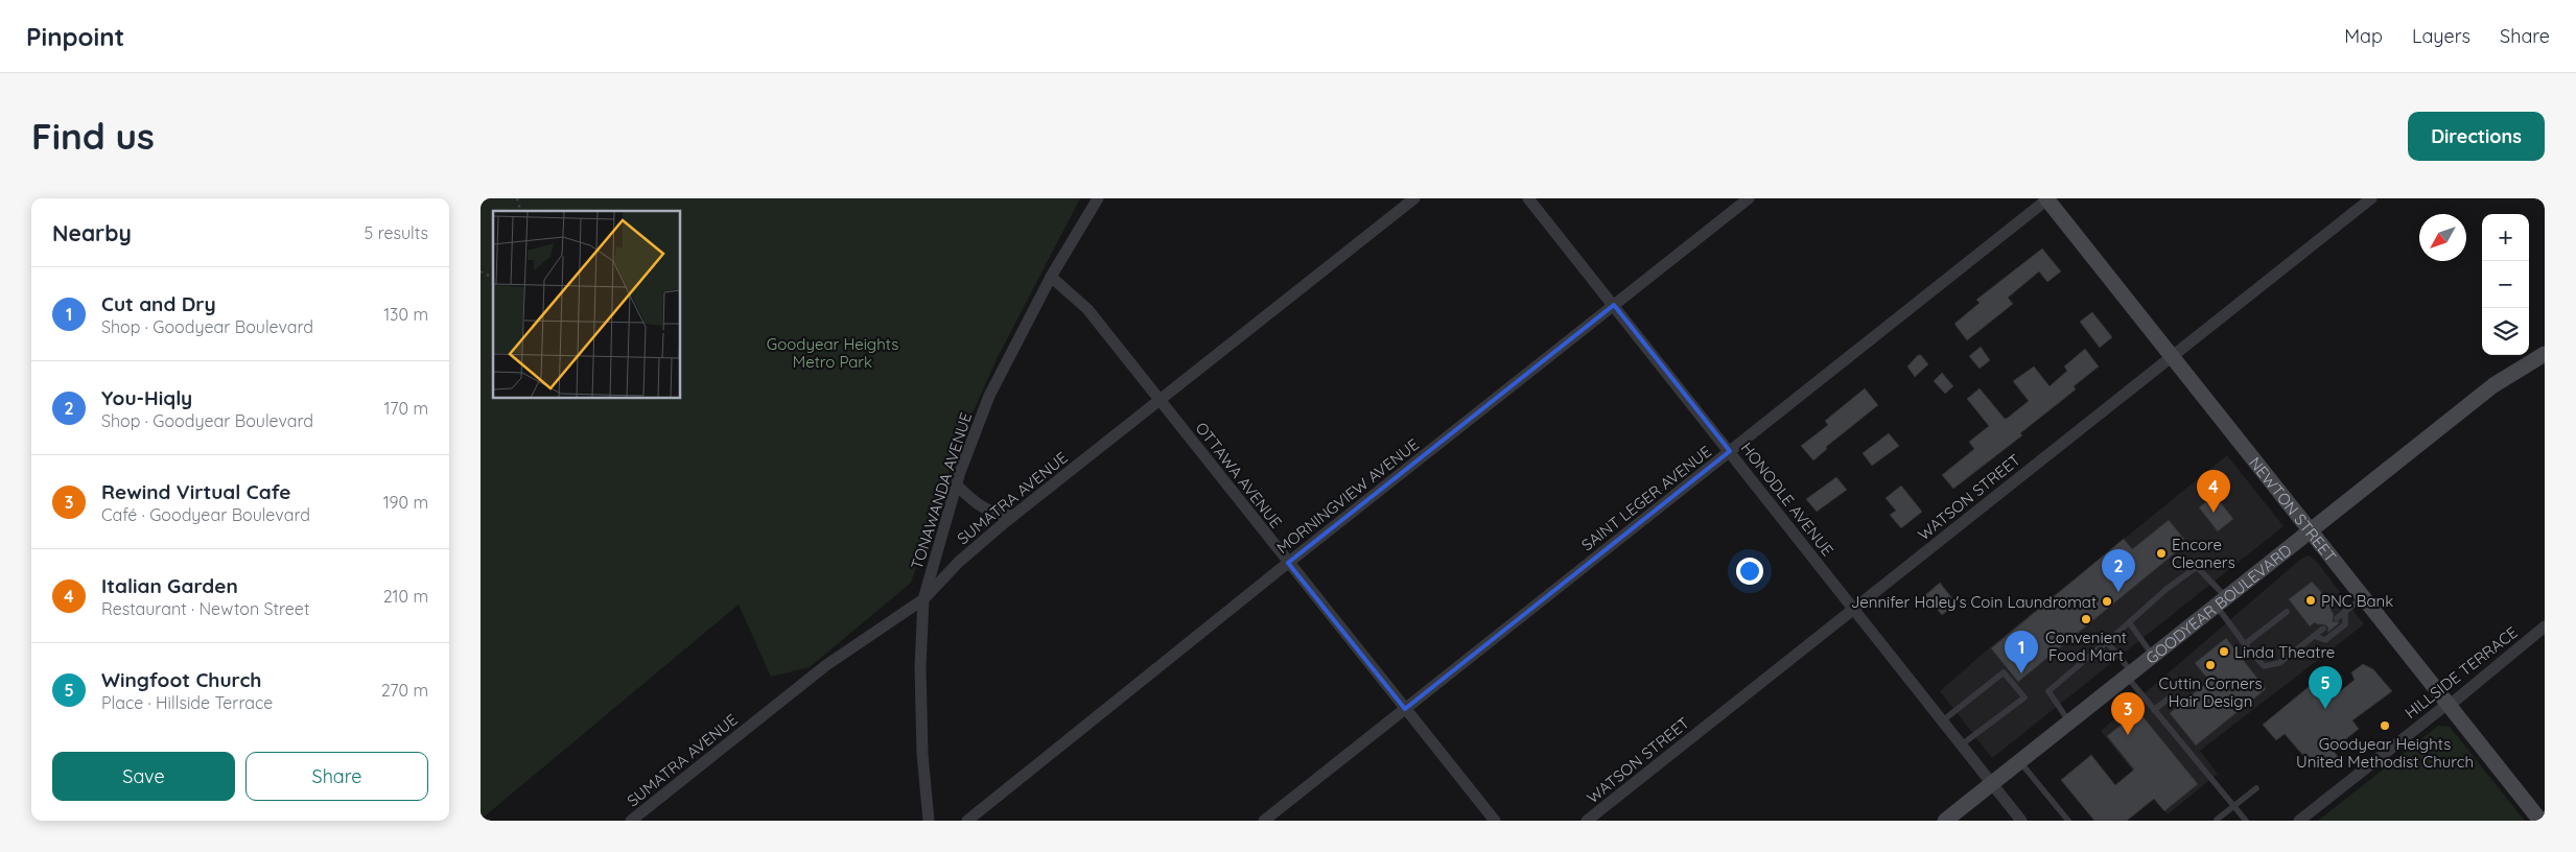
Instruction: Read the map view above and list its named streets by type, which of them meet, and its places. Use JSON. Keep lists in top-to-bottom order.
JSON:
{
  "streets": {
    "street": [
      "OTTAWA AVENUE",
      "TONAWANDA AVENUE",
      "MORNINGVIEW AVENUE",
      "WATSON STREET",
      "SUMATRA AVENUE",
      "SAINT LEGER AVENUE",
      "HONODLE AVENUE",
      "NEWTON STREET",
      "GOODYEAR BOULEVARD",
      "HILLSIDE TERRACE"
    ]
  },
  "crossings": [
    ["OTTAWA AVENUE", "TONAWANDA AVENUE"],
    ["OTTAWA AVENUE", "MORNINGVIEW AVENUE"],
    ["OTTAWA AVENUE", "SUMATRA AVENUE"],
    ["OTTAWA AVENUE", "SAINT LEGER AVENUE"],
    ["TONAWANDA AVENUE", "SUMATRA AVENUE"],
    ["MORNINGVIEW AVENUE", "HONODLE AVENUE"],
    ["WATSON STREET", "HONODLE AVENUE"],
    ["WATSON STREET", "NEWTON STREET"],
    ["SAINT LEGER AVENUE", "HONODLE AVENUE"],
    ["SAINT LEGER AVENUE", "NEWTON STREET"],
    ["HONODLE AVENUE", "GOODYEAR BOULEVARD"],
    ["NEWTON STREET", "GOODYEAR BOULEVARD"],
    ["NEWTON STREET", "HILLSIDE TERRACE"]
  ],
  "parks": ["Goodyear Heights Metro Park"],
  "places": [
    "Encore Cleaners",
    "PNC Bank",
    "Jennifer Haley's Coin Laundromat",
    "Convenient Food Mart",
    "Linda Theatre",
    "Cuttin Corners Hair Design",
    "Goodyear Heights United Methodist Church"
  ],
  "north": "bottom left",
  "page": {
    "header": "Pinpoint",
    "nav": ["Map", "Layers", "Share"],
    "buttons": [
      "Directions",
      ["Save", "Share"]
    ],
    "title": "Find us",
    "heading": ["Nearby", "5 results"],
    "map_buttons": ["+", "−"],
    "list": [
      {
        "mark": "1",
        "name": "Cut and Dry",
        "note": "Shop · Goodyear Boulevard",
        "value": "130 m"
      },
      {
        "mark": "2",
        "name": "You-Hiqly",
        "note": "Shop · Goodyear Boulevard",
        "value": "170 m"
      },
      {
        "mark": "3",
        "name": "Rewind Virtual Cafe",
        "note": "Café · Goodyear Boulevard",
        "value": "190 m"
      },
      {
        "mark": "4",
        "name": "Italian Garden",
        "note": "Restaurant · Newton Street",
        "value": "210 m"
      },
      {
        "mark": "5",
        "name": "Wingfoot Church",
        "note": "Place · Hillside Terrace",
        "value": "270 m"
      }
    ],
    "pins": [
      "4",
      "2",
      "1",
      "5",
      "3"
    ]
  }
}
